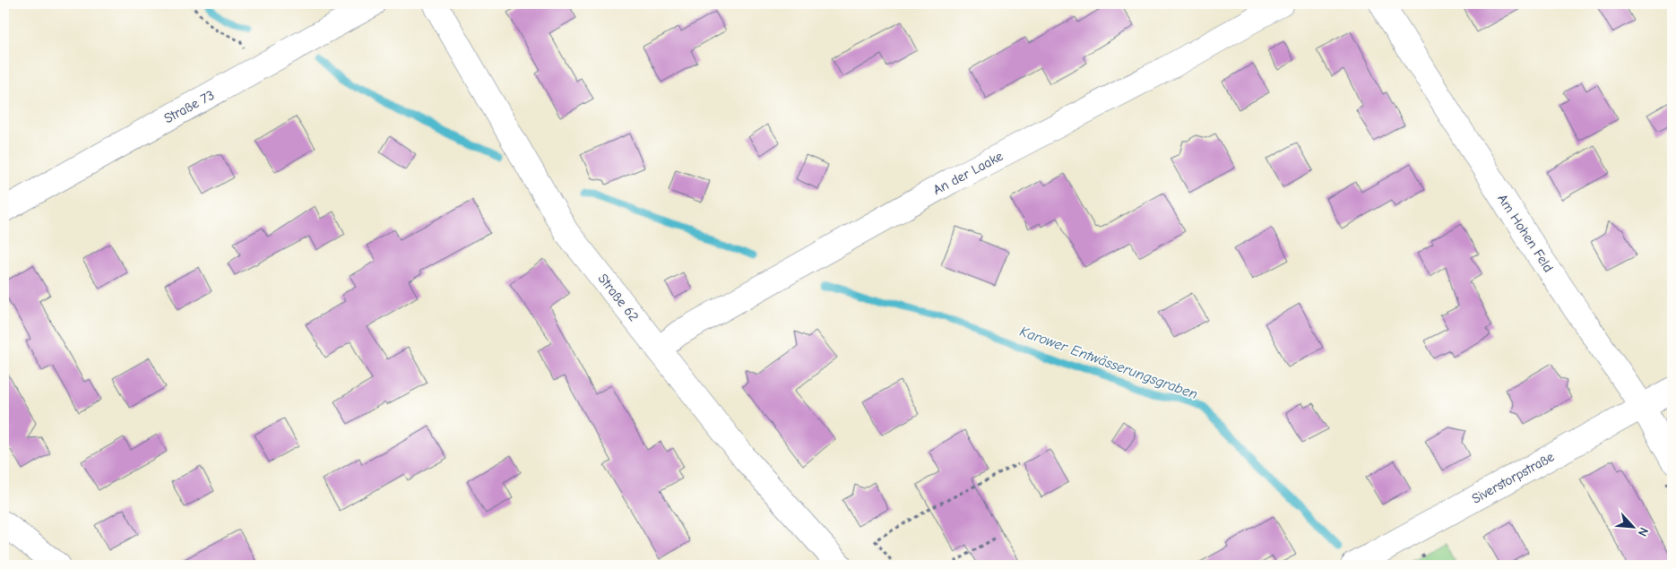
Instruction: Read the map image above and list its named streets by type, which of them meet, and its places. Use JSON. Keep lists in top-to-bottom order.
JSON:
{
  "streets": {
    "street": [
      "Straße 73",
      "An der Laake",
      "Am Hohen Feld",
      "Straße 62",
      "Siverstorpstraße"
    ]
  },
  "crossings": [
    ["An der Laake", "Straße 62"],
    ["Am Hohen Feld", "Siverstorpstraße"]
  ],
  "water": ["Karower Entwässerungsgraben"],
  "north": "bottom right"
}
